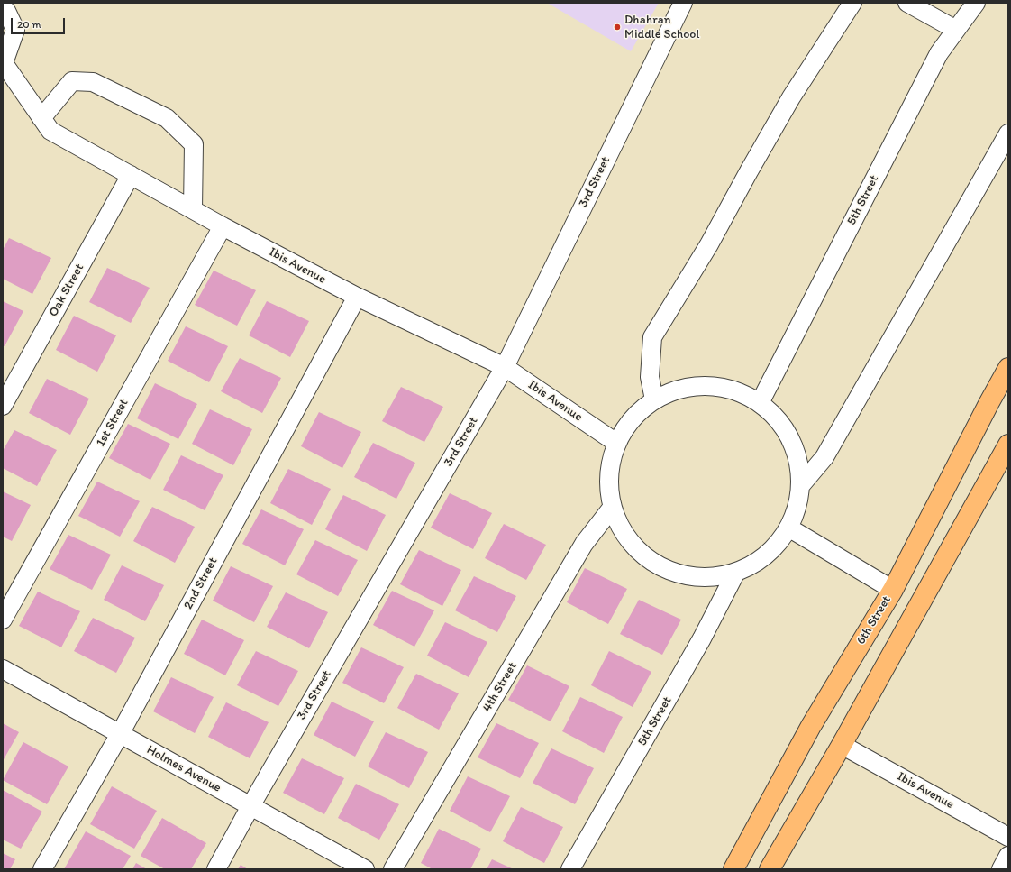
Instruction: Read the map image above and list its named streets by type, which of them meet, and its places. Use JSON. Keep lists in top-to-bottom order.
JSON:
{
  "streets": {
    "main road": ["6th Street"],
    "street": [
      "3rd Street",
      "5th Street",
      "Ibis Avenue",
      "Oak Street",
      "1st Street",
      "2nd Street",
      "4th Street",
      "Holmes Avenue"
    ]
  },
  "crossings": [
    ["3rd Street", "Ibis Avenue"],
    ["3rd Street", "Holmes Avenue"],
    ["Ibis Avenue", "Oak Street"],
    ["Ibis Avenue", "1st Street"],
    ["Ibis Avenue", "2nd Street"],
    ["2nd Street", "Holmes Avenue"]
  ],
  "places": ["Dhahran Middle School"],
  "scale_bar": "20 m"
}
